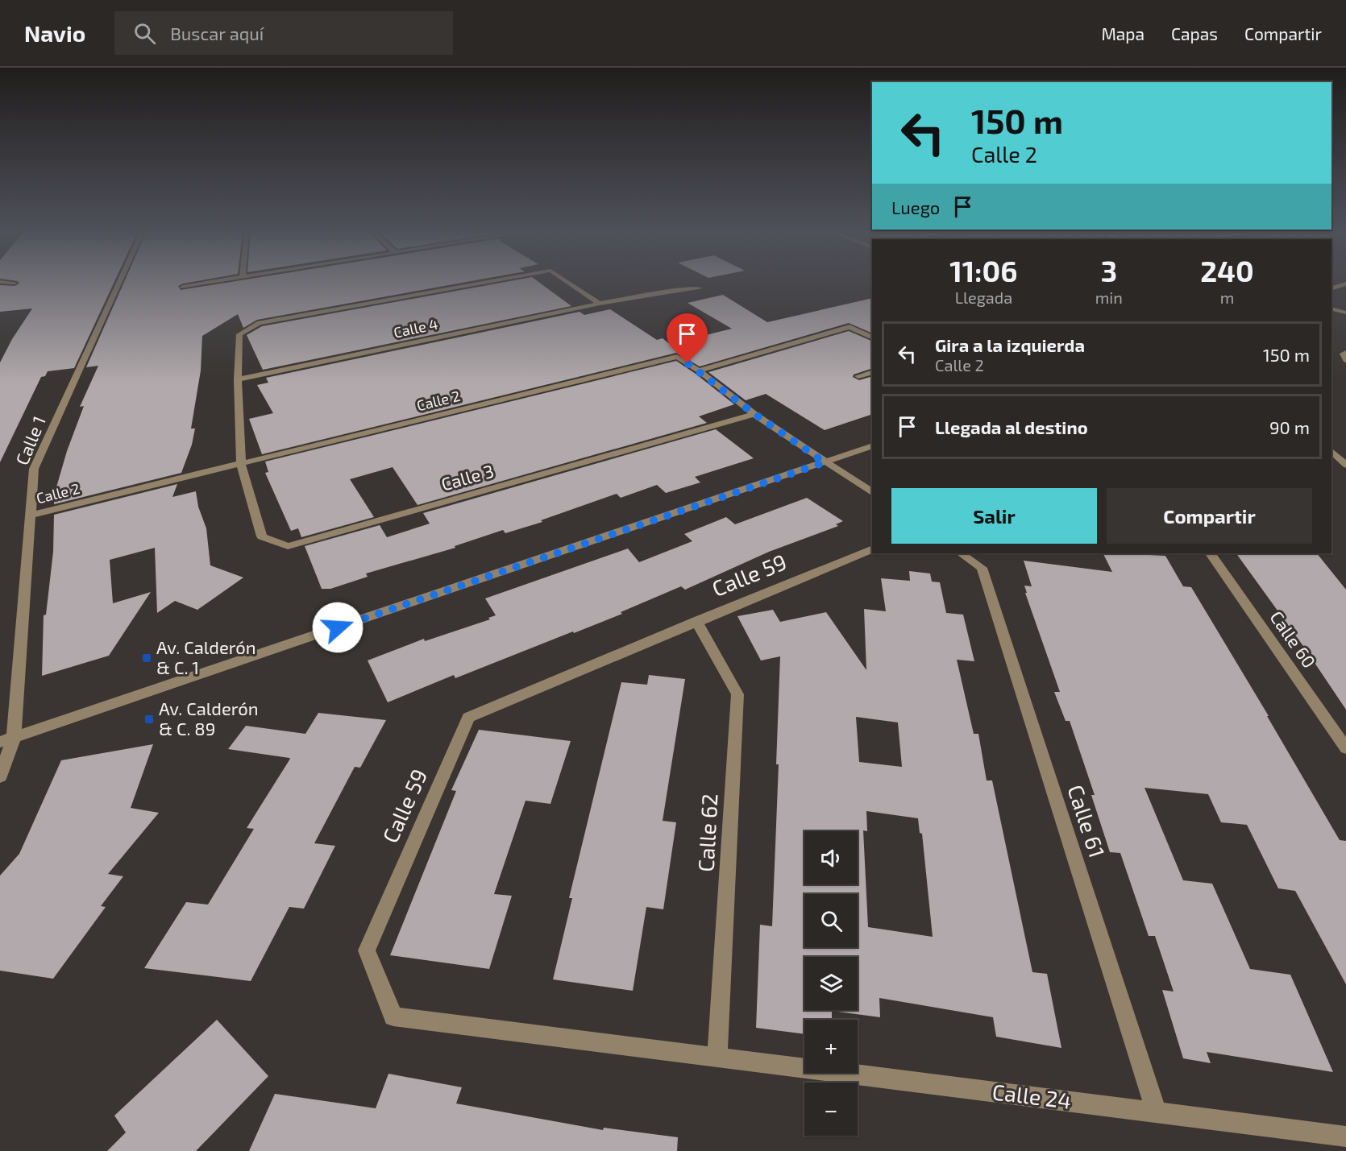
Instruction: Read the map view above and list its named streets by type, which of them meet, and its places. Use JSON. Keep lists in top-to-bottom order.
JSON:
{
  "streets": {
    "street": [
      "Calle 4",
      "Calle 2",
      "Calle 1",
      "Calle 3",
      "Calle 59",
      "Calle 60",
      "Calle 61",
      "Calle 62",
      "Calle 24"
    ]
  },
  "crossings": [
    ["Calle 4", "Calle 2"],
    ["Calle 4", "Calle 3"],
    ["Calle 2", "Calle 1"],
    ["Calle 2", "Calle 3"],
    ["Calle 59", "Calle 62"],
    ["Calle 59", "Calle 24"],
    ["Calle 61", "Calle 24"],
    ["Calle 62", "Calle 24"]
  ],
  "places": {
    "transit": ["Av. Calderón & C. 1", "Av. Calderón & C. 89"]
  },
  "page": {
    "header": "Navio",
    "search": "Buscar aquí",
    "nav": ["Mapa", "Capas", "Compartir"],
    "turn": ["150 m", "Calle 2"],
    "then": "Luego",
    "eta": [
      "11:06",
      "Llegada",
      "3",
      "min",
      "240",
      "m"
    ],
    "list": [
      {
        "name": "Gira a la izquierda",
        "note": "Calle 2",
        "value": "150 m"
      },
      {
        "name": "Llegada al destino",
        "value": "90 m"
      }
    ],
    "buttons": ["Salir", "Compartir"],
    "map_buttons": ["+", "−"]
  }
}
